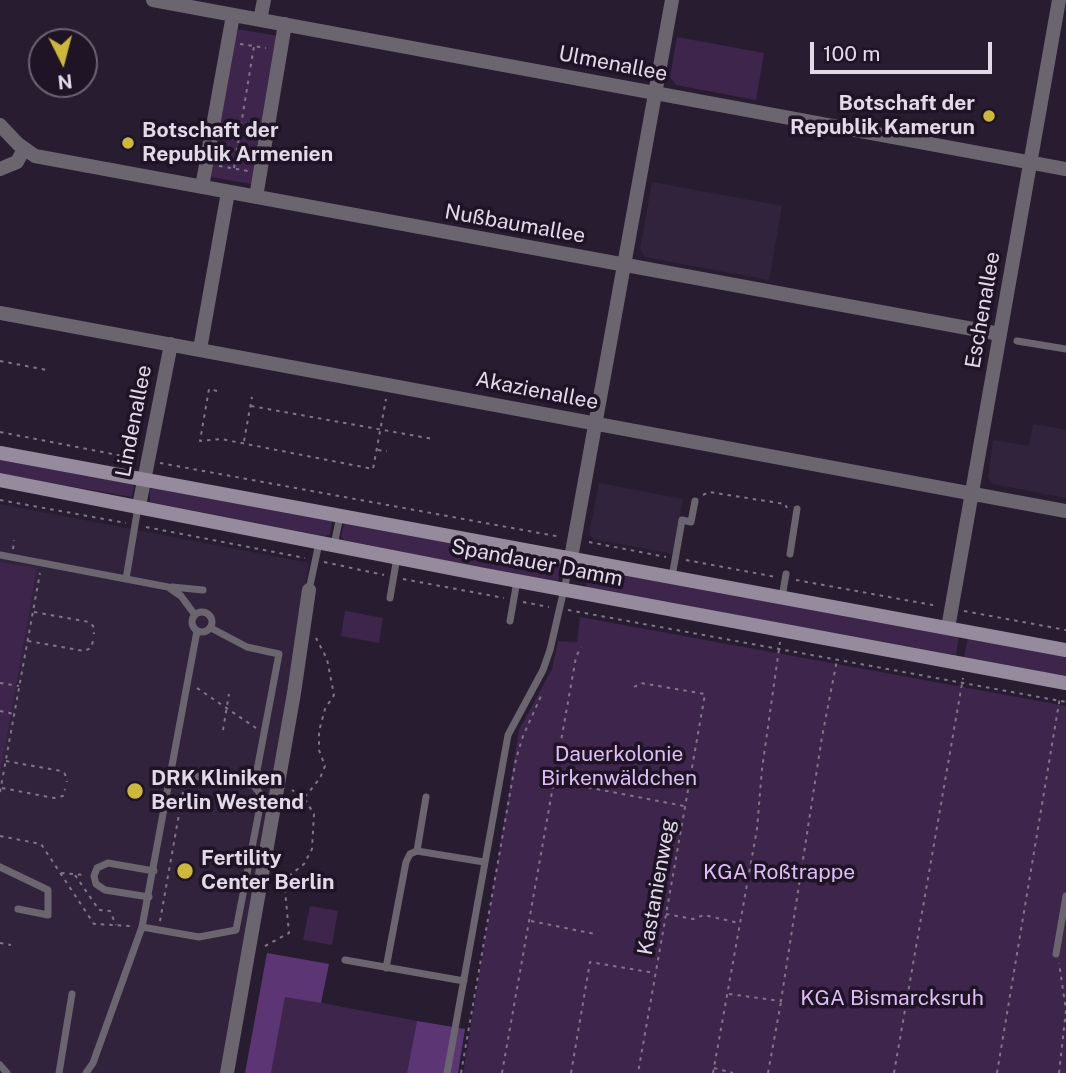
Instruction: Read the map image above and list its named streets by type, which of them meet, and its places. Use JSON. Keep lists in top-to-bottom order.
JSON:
{
  "streets": {
    "main road": ["Spandauer Damm"],
    "street": [
      "Ulmenallee",
      "Nußbaumallee",
      "Eschenallee",
      "Akazienallee",
      "Lindenallee"
    ],
    "path": ["Kastanienweg"]
  },
  "crossings": [
    ["Ulmenallee", "Eschenallee"],
    ["Nußbaumallee", "Eschenallee"],
    ["Eschenallee", "Akazienallee"],
    ["Eschenallee", "Spandauer Damm"],
    ["Akazienallee", "Lindenallee"],
    ["Lindenallee", "Spandauer Damm"]
  ],
  "parks": ["Dauerkolonie Birkenwäldchen", "KGA Roßtrappe", "KGA Bismarcksruh"],
  "places": [
    "Botschaft der Republik Kamerun",
    "Botschaft der Republik Armenien",
    "DRK Kliniken Berlin Westend",
    "Fertility Center Berlin"
  ],
  "scale_bar": "100 m",
  "north": "bottom"
}
